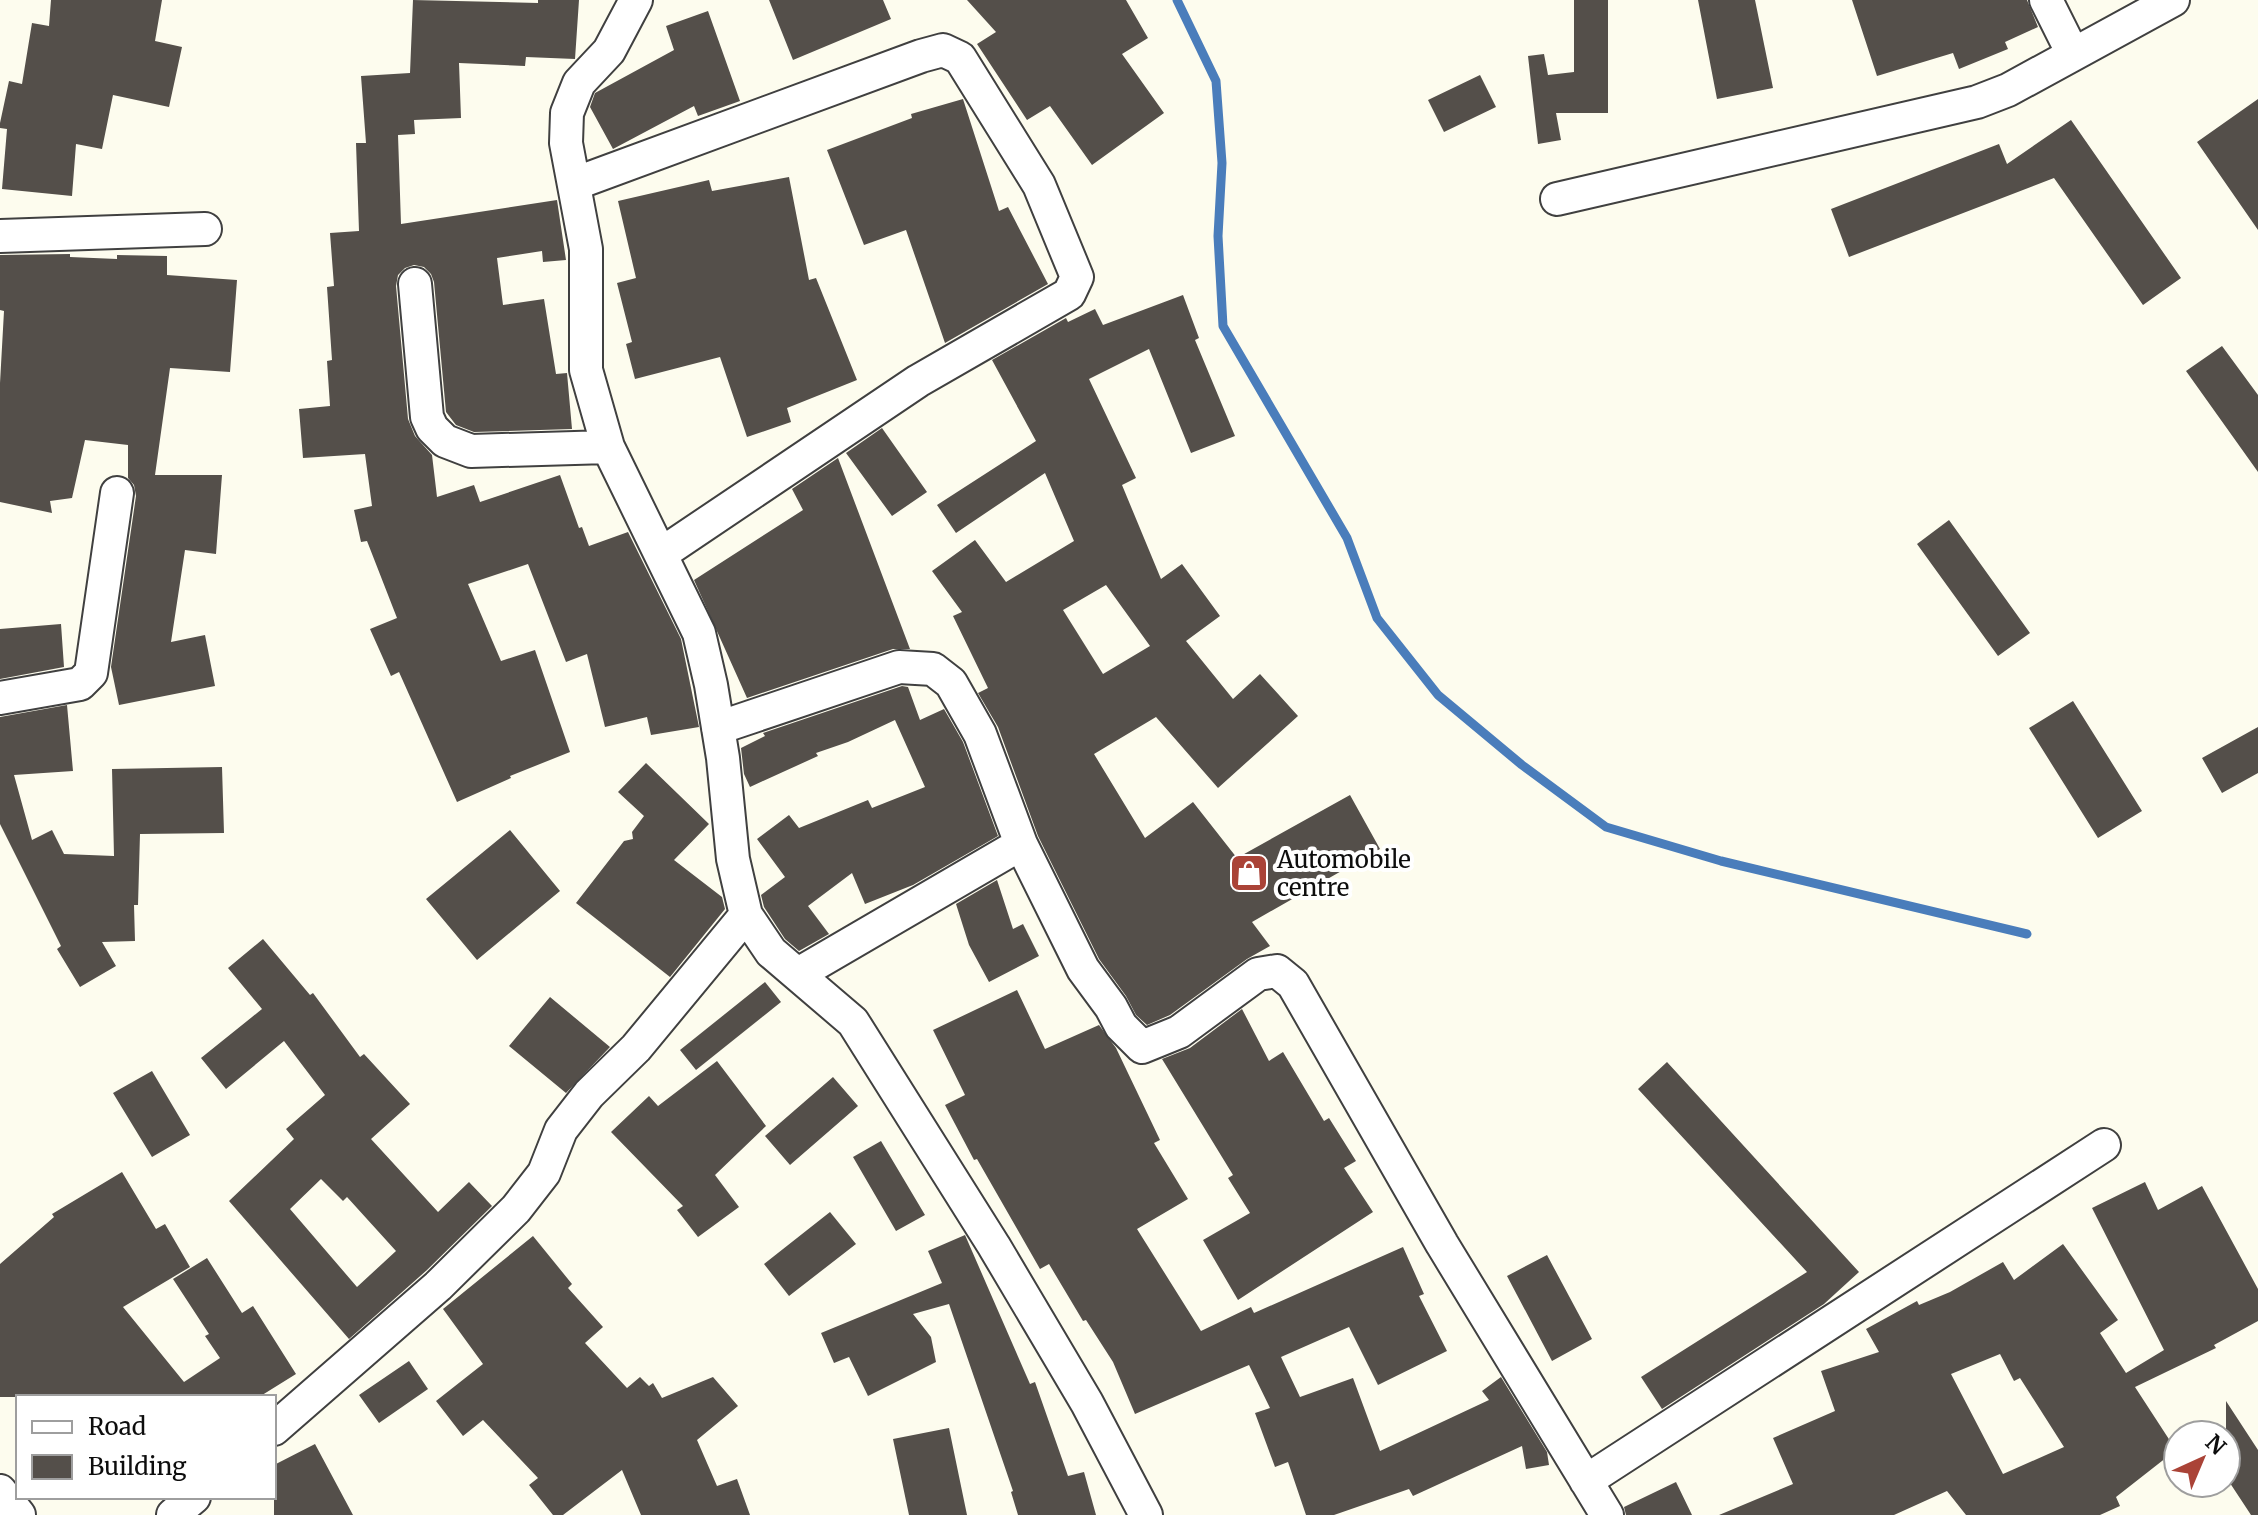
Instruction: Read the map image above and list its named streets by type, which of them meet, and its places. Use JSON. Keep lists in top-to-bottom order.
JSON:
{
  "places": {
    "shop": ["Automobile centre"]
  },
  "legend": ["Road", "Building"],
  "north": "top right"
}
